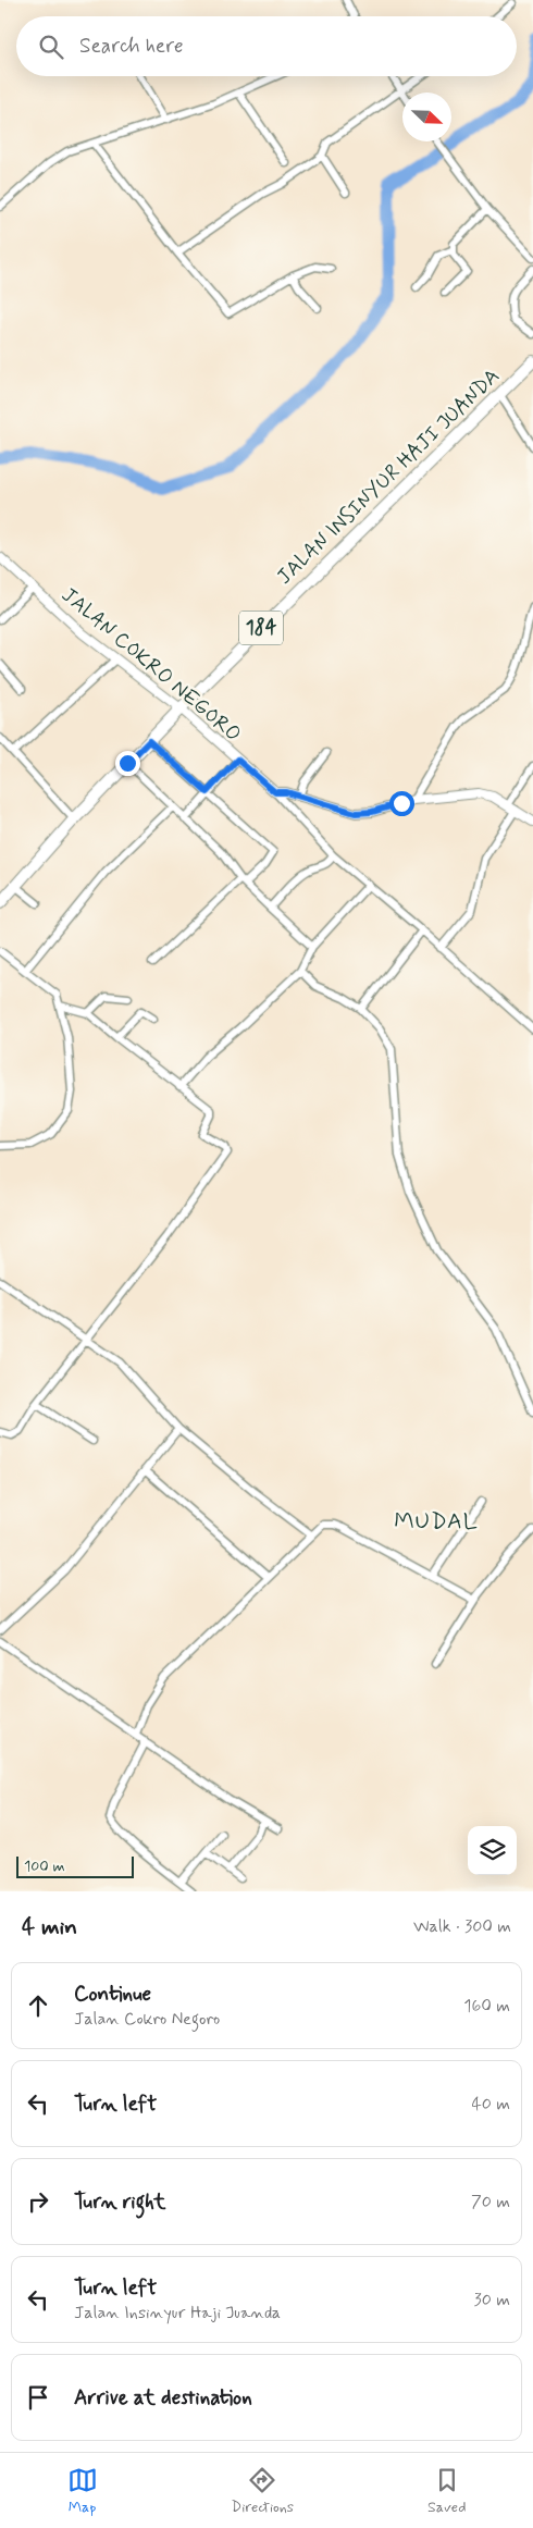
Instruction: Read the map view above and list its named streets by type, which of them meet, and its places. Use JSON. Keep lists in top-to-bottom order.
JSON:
{
  "streets": {
    "main road": ["JALAN INSINYUR HAJI JUANDA", "184"],
    "street": ["JALAN COKRO NEGORO"]
  },
  "crossings": [
    ["JALAN INSINYUR HAJI JUANDA", "JALAN COKRO NEGORO"]
  ],
  "districts": ["MUDAL"],
  "scale_bar": "100 m",
  "north": "bottom right",
  "page": {
    "search": "Search here",
    "scale": "100 m",
    "heading": ["4 min", "Walk · 300 m"],
    "list": [
      ["Continue", "Jalan Cokro Negoro", "160 m"],
      ["Turn left", "40 m"],
      ["Turn right", "70 m"],
      ["Turn left", "Jalan Insinyur Haji Juanda", "30 m"],
      "Arrive at destination"
    ],
    "nav": ["Map", "Directions", "Saved"]
  }
}
